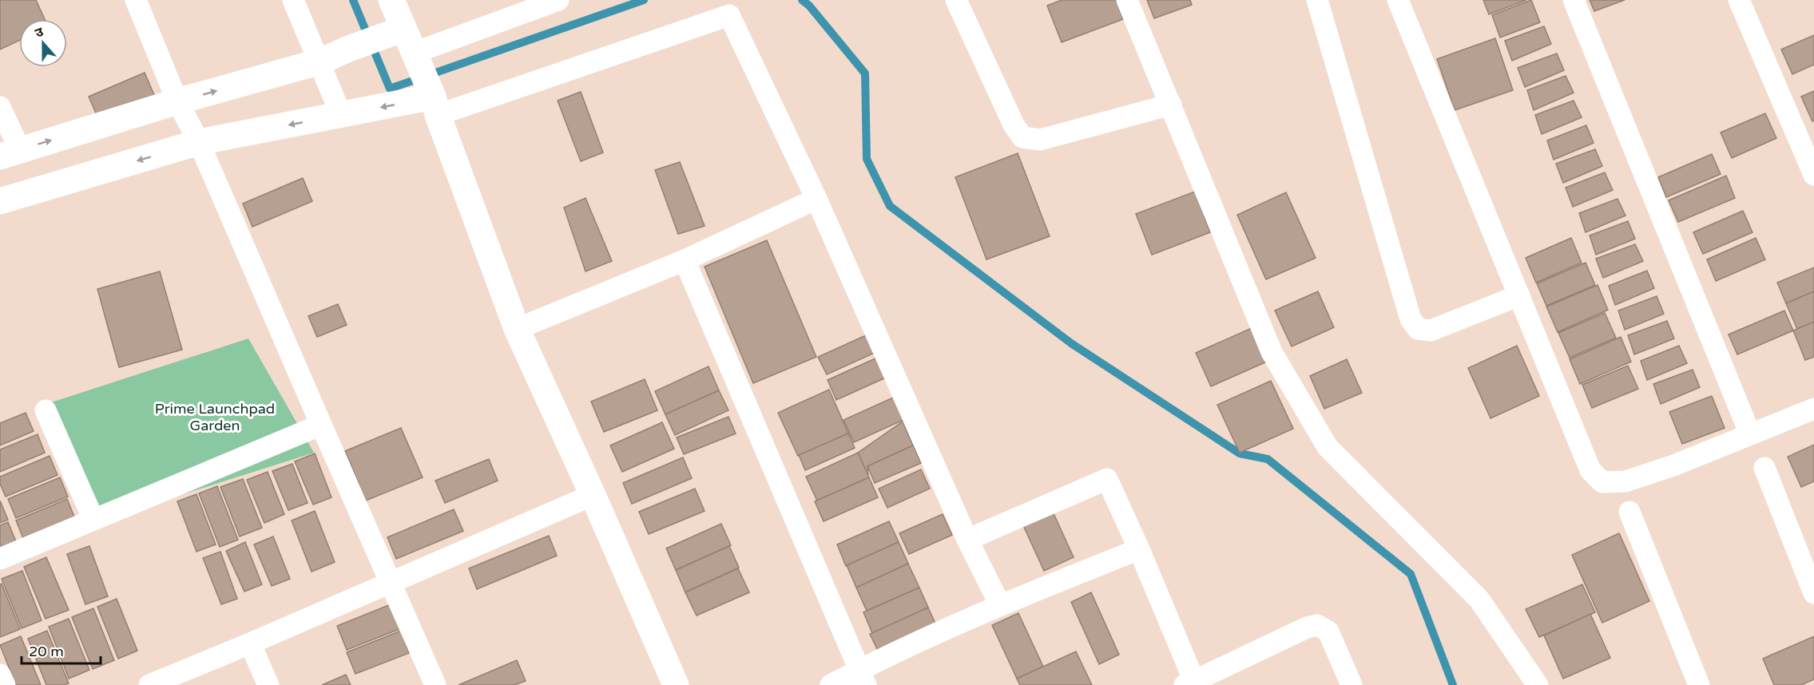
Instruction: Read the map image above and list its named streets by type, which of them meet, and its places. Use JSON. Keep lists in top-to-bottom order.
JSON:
{
  "parks": ["Prime Launchpad Garden"],
  "scale_bar": "20 m",
  "north": "top"
}
